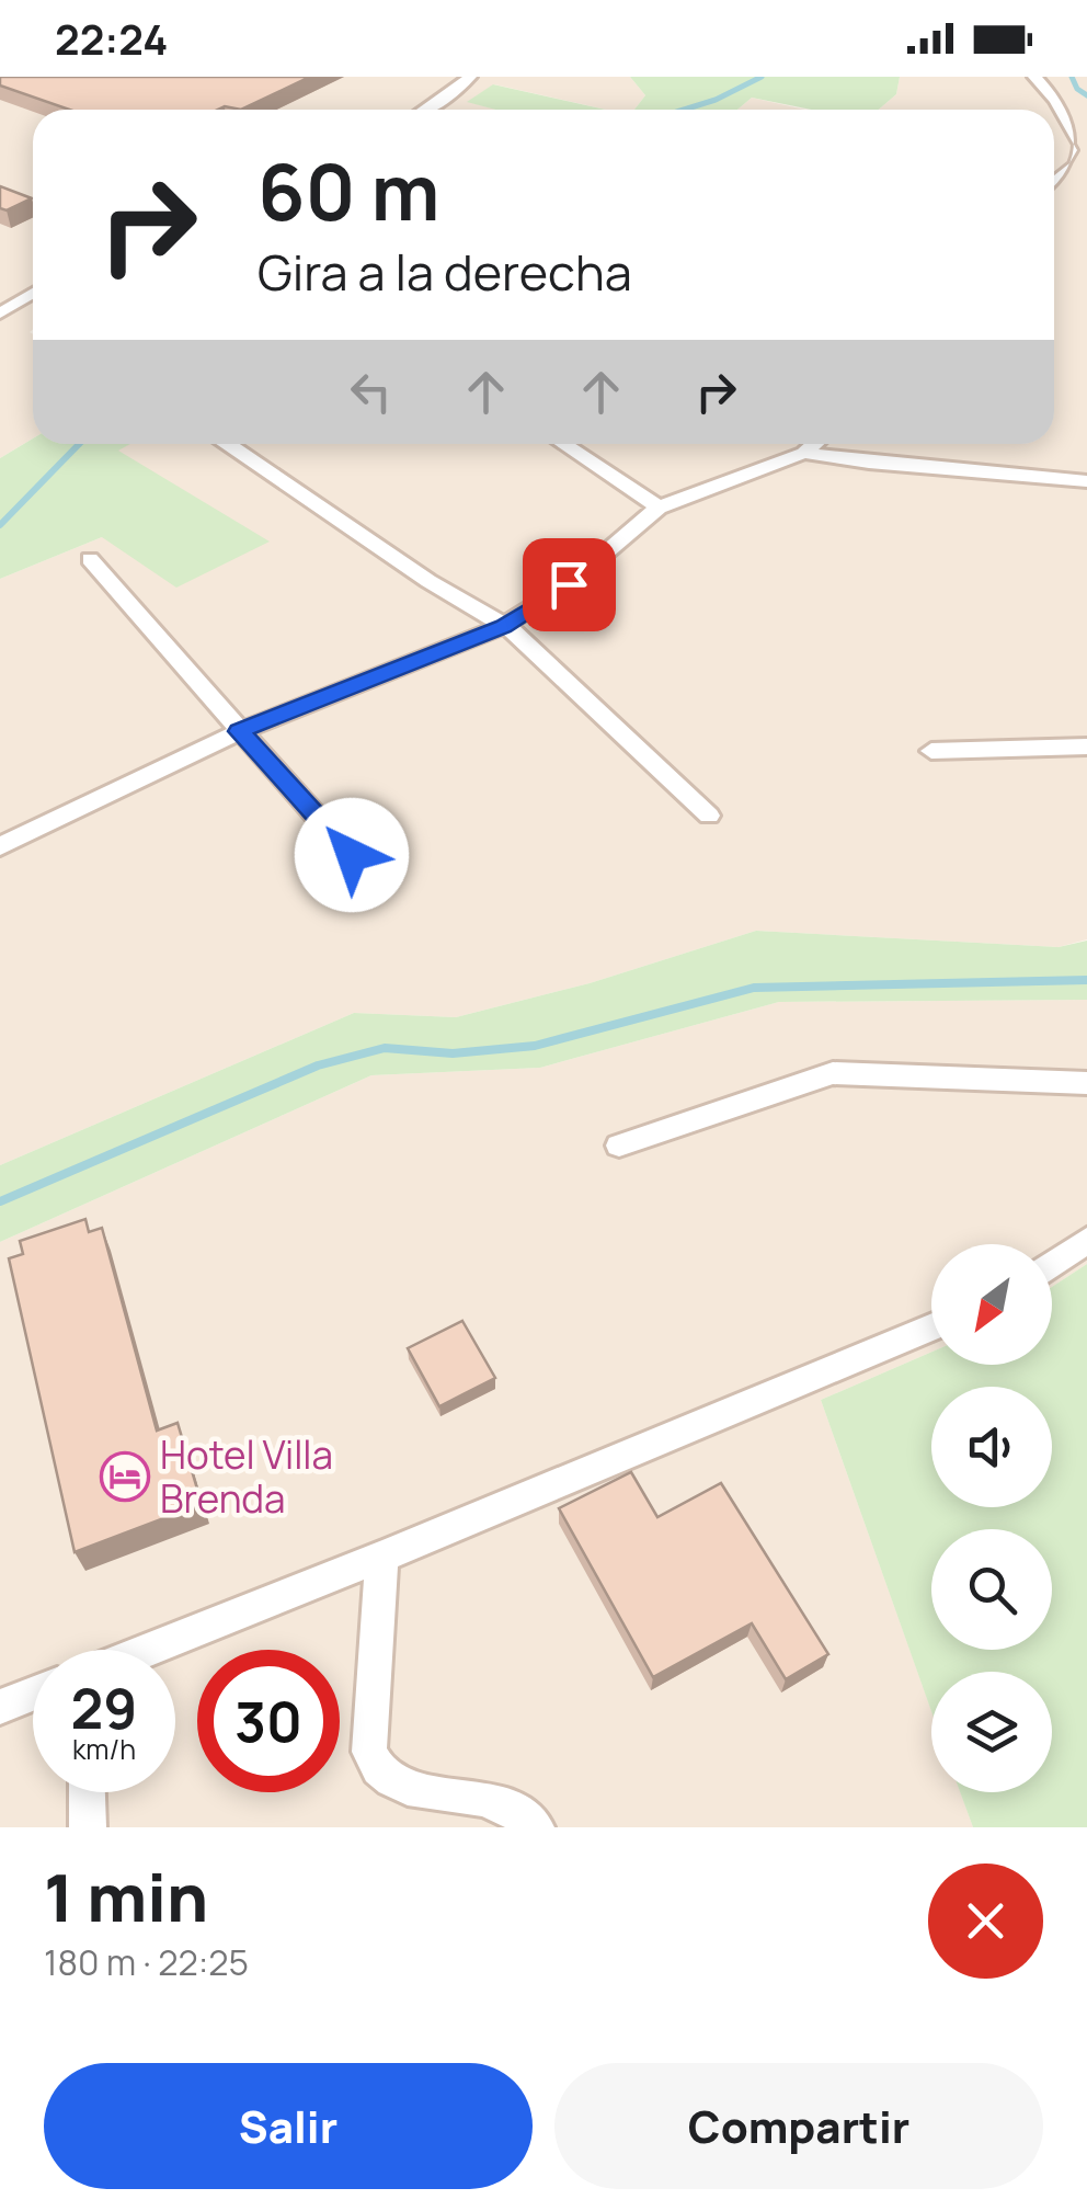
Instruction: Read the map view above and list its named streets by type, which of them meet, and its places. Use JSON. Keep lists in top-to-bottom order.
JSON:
{
  "places": {
    "hotel": ["Hotel Villa Brenda"]
  },
  "north": "bottom left",
  "page": {
    "status": "22:24",
    "turn": ["60 m", "Gira a la derecha"],
    "speed": "29 km/h",
    "limit": "30",
    "heading": ["1 min", "180 m · 22:25"],
    "buttons": ["Salir", "Compartir"]
  }
}
